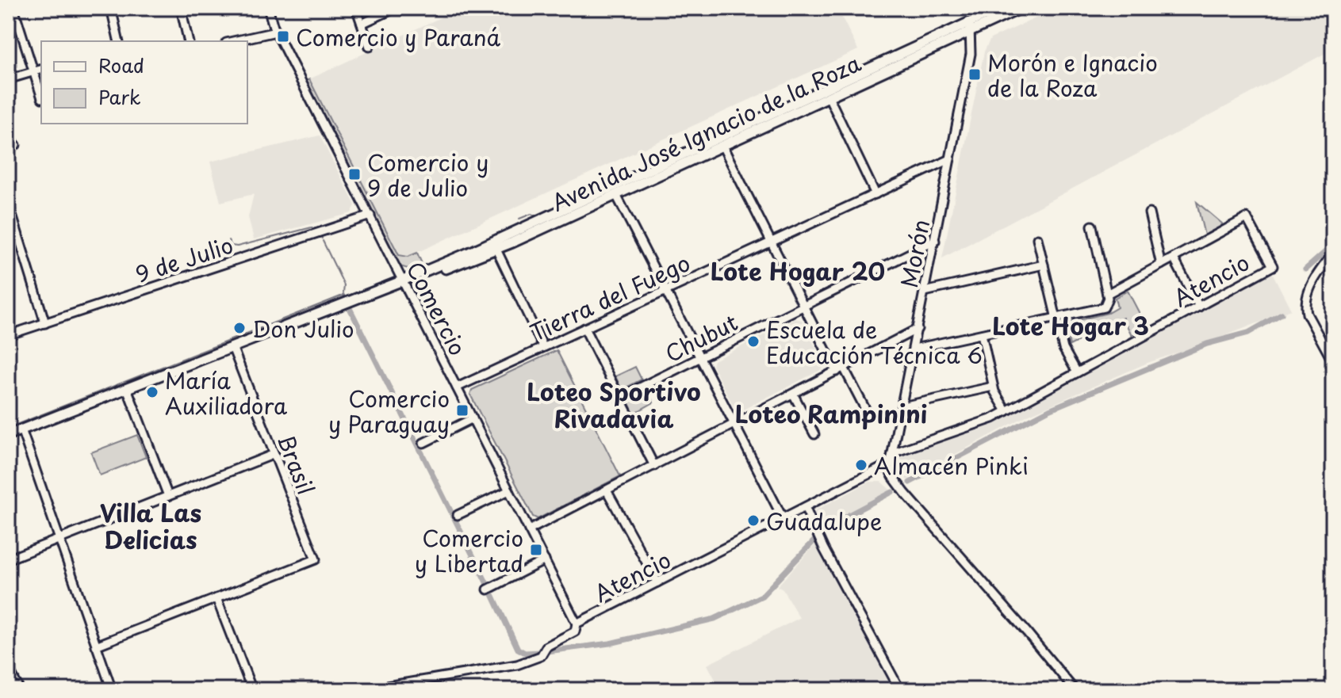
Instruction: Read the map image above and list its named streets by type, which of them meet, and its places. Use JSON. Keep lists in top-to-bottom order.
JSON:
{
  "streets": {
    "main road": ["Avenida José Ignacio de la Roza"],
    "street": [
      "Morón",
      "9 de Julio",
      "Atencio",
      "Tierra del Fuego",
      "Comercio",
      "Chubut",
      "Brasil"
    ]
  },
  "crossings": [
    ["Avenida José Ignacio de la Roza", "Morón"],
    ["Avenida José Ignacio de la Roza", "Comercio"],
    ["Avenida José Ignacio de la Roza", "Brasil"],
    ["Morón", "Atencio"],
    ["Morón", "Tierra del Fuego"],
    ["Morón", "Chubut"],
    ["9 de Julio", "Comercio"],
    ["Atencio", "Comercio"],
    ["Tierra del Fuego", "Comercio"]
  ],
  "districts": [
    "Lote Hogar 20",
    "Lote Hogar 3",
    "Loteo Sportivo Rivadavia",
    "Loteo Rampinini",
    "Villa Las Delicias"
  ],
  "places": {
    "transit": [
      "Comercio y Paraná",
      "Morón e Ignacio de la Roza",
      "Comercio y 9 de Julio",
      "Comercio y Paraguay",
      "Comercio y Libertad"
    ],
    "other": [
      "Don Julio",
      "Escuela de Educación Técnica 6",
      "María Auxiliadora",
      "Almacén Pinki",
      "Guadalupe"
    ]
  },
  "legend": ["Road", "Park"]
}
